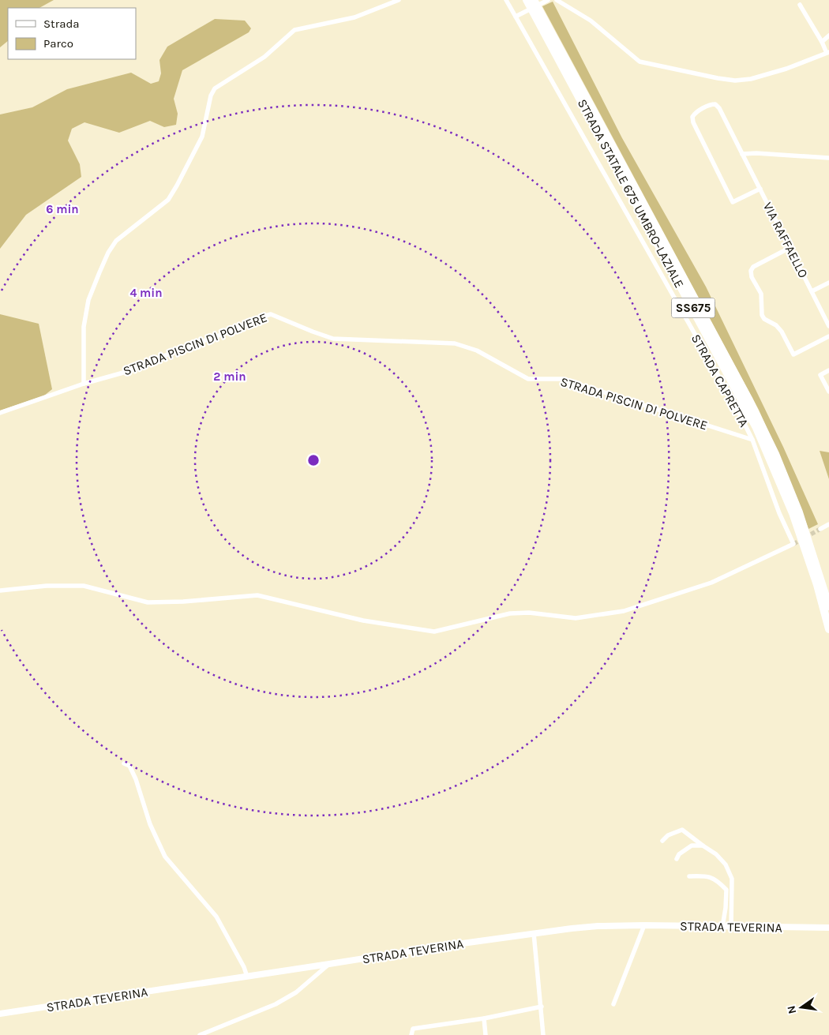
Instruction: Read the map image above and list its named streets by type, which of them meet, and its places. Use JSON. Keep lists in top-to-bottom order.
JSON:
{
  "streets": {
    "highway": ["STRADA STATALE 675 UMBRO-LAZIALE", "SS675"],
    "main road": ["STRADA TEVERINA"],
    "street": ["VIA RAFFAELLO", "STRADA PISCIN DI POLVERE", "STRADA CAPRETTA"]
  },
  "crossings": [
    ["STRADA PISCIN DI POLVERE", "STRADA CAPRETTA"]
  ],
  "legend": ["Strada", "Parco"],
  "north": "left",
  "rings": ["6 min", "4 min", "2 min"]
}
